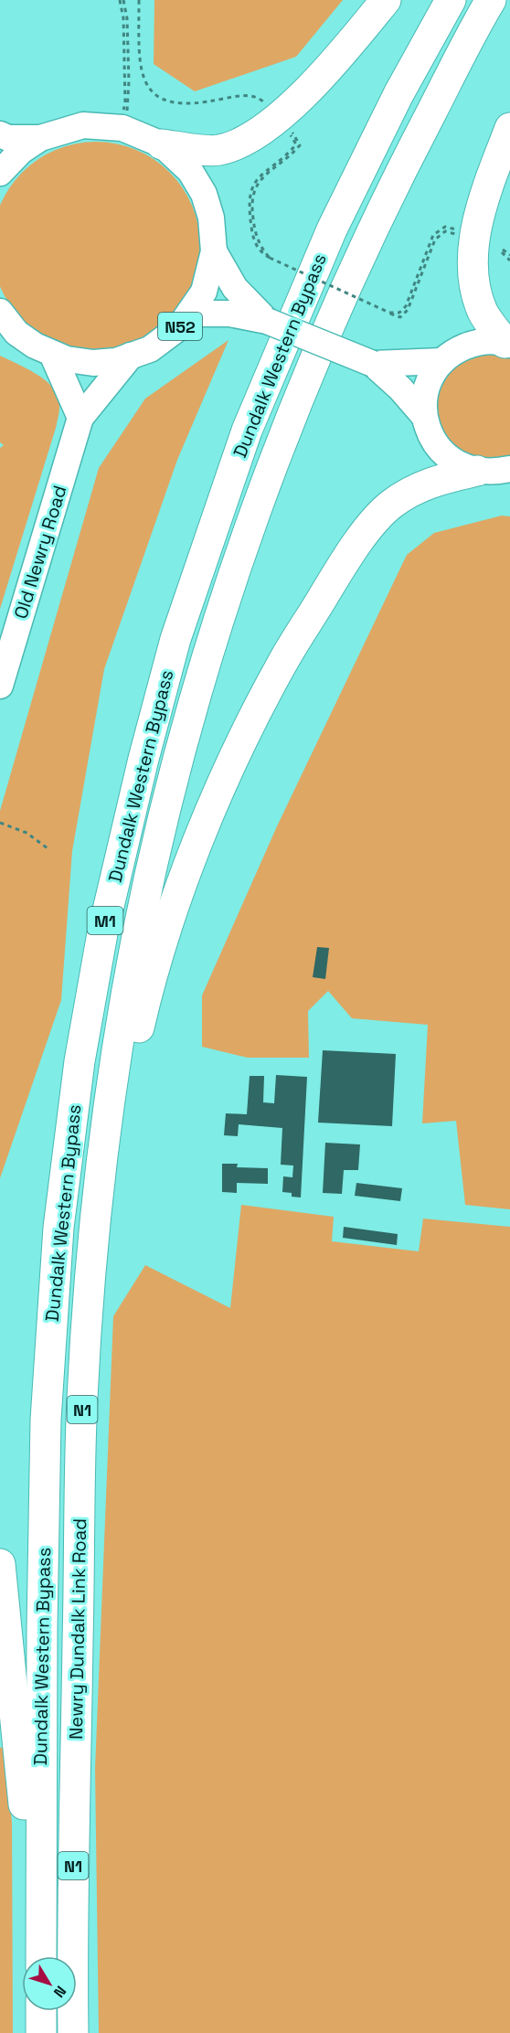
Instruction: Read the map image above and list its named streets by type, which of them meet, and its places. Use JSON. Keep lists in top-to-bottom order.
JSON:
{
  "streets": {
    "highway": [
      "Dundalk Western Bypass",
      "M1",
      "N1",
      "Newry Dundalk Link Road"
    ],
    "main road": ["N52", "Old Newry Road"]
  },
  "crossings": [
    ["N52", "Old Newry Road"],
    ["Dundalk Western Bypass", "Newry Dundalk Link Road"]
  ],
  "north": "bottom right"
}
